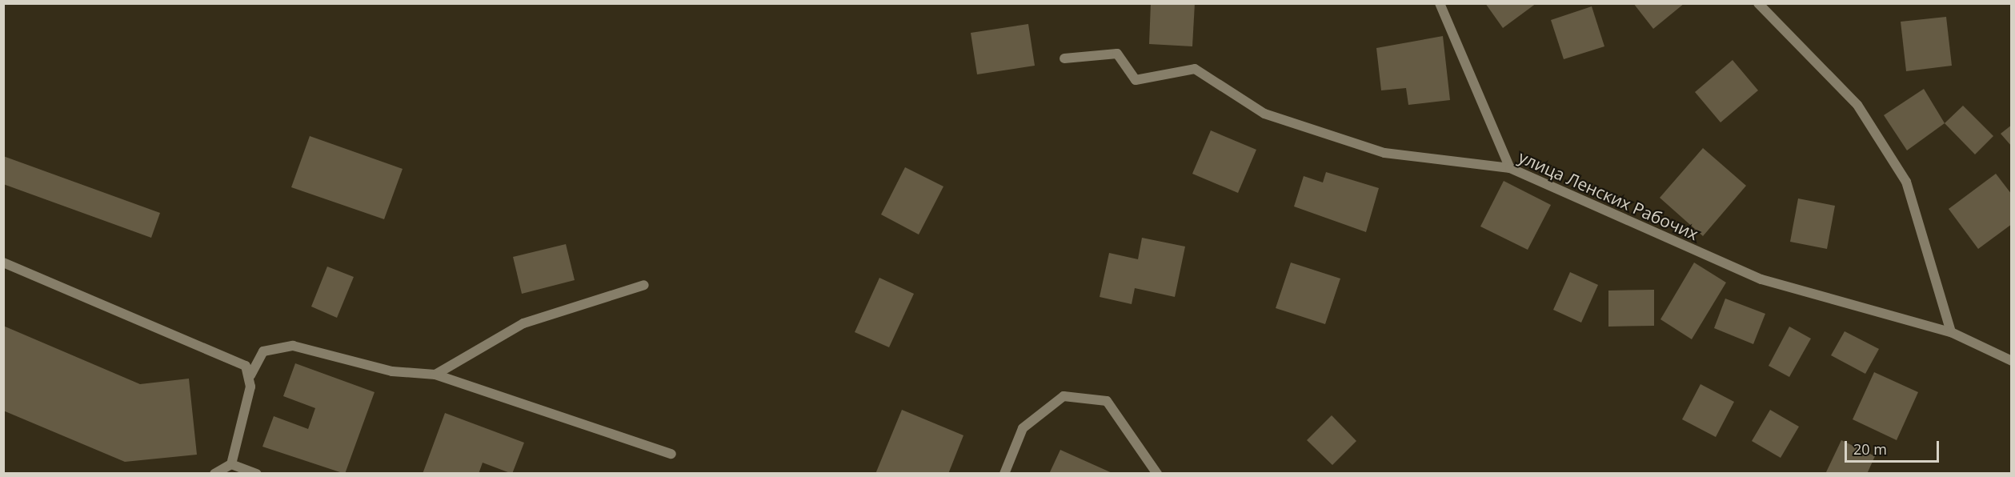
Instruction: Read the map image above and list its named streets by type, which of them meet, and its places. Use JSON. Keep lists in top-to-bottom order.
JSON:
{
  "streets": {
    "street": ["улица Ленских Рабочих"]
  },
  "scale_bar": "20 m"
}
